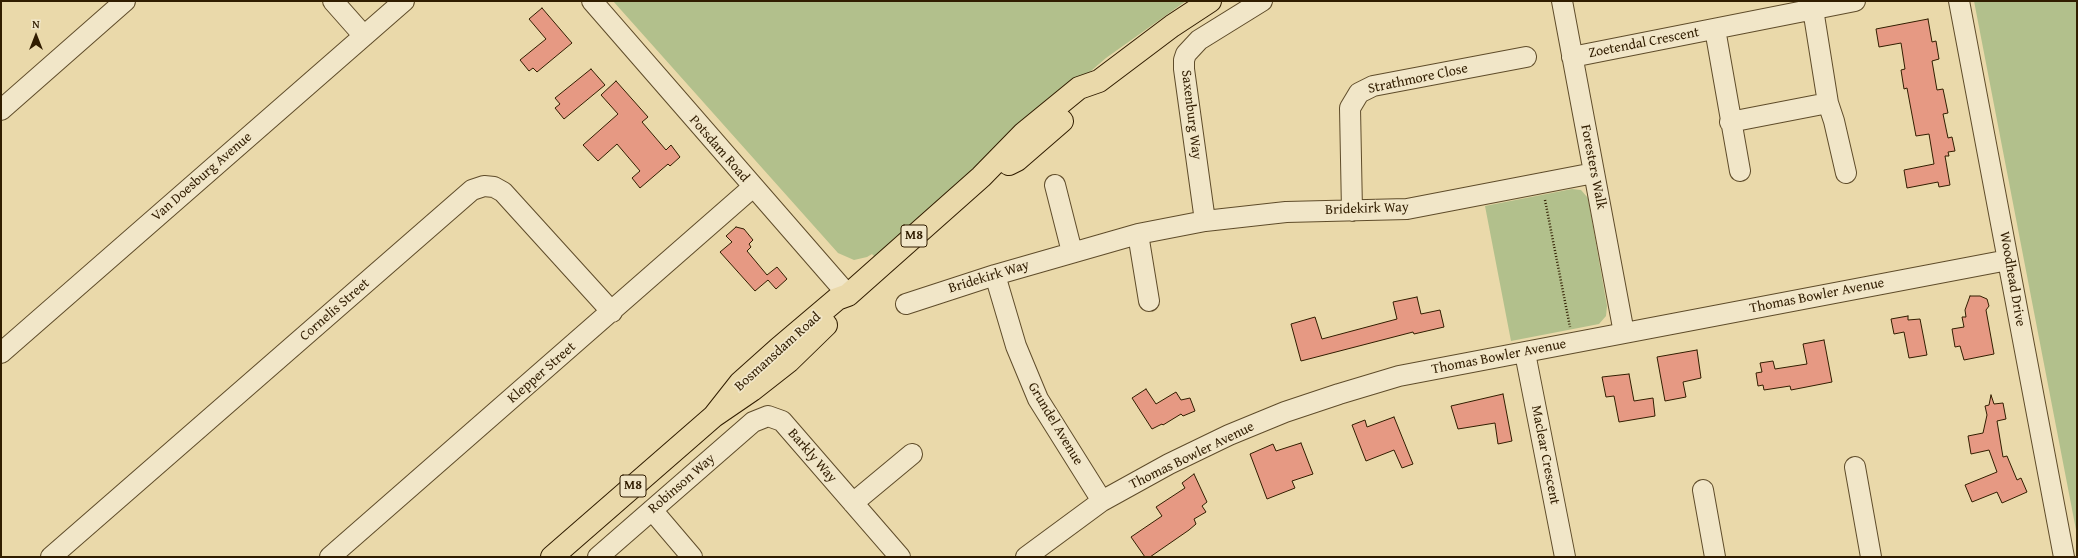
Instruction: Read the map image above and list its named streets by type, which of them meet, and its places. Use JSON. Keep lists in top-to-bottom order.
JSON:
{
  "streets": {
    "main road": ["M8", "Bosmansdam Road"],
    "street": [
      "Zoetendal Crescent",
      "Strathmore Close",
      "Saxenburg Way",
      "Potsdam Road",
      "Foresters Walk",
      "Van Doesburg Avenue",
      "Bridekirk Way",
      "Woodhead Drive",
      "Thomas Bowler Avenue",
      "Cornelis Street",
      "Klepper Street",
      "Grundel Avenue",
      "Maclear Crescent",
      "Barkly Way",
      "Robinson Way"
    ]
  },
  "crossings": [
    ["Zoetendal Crescent", "Foresters Walk"],
    ["Strathmore Close", "Bridekirk Way"],
    ["Saxenburg Way", "Bridekirk Way"],
    ["Potsdam Road", "Bosmansdam Road"],
    ["Potsdam Road", "Klepper Street"],
    ["Foresters Walk", "Bridekirk Way"],
    ["Foresters Walk", "Thomas Bowler Avenue"],
    ["Bridekirk Way", "Grundel Avenue"],
    ["Woodhead Drive", "Thomas Bowler Avenue"],
    ["Thomas Bowler Avenue", "Grundel Avenue"],
    ["Thomas Bowler Avenue", "Maclear Crescent"],
    ["Cornelis Street", "Klepper Street"],
    ["Barkly Way", "Robinson Way"]
  ],
  "north": "top"
}
